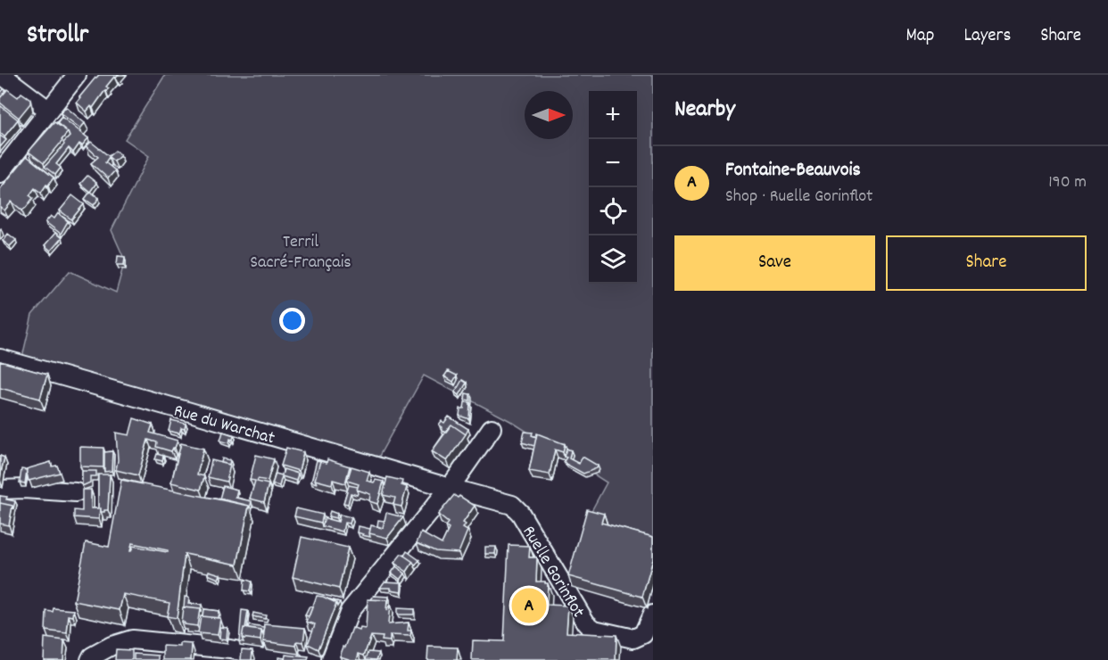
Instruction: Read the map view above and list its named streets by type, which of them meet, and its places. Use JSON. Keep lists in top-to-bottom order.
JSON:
{
  "streets": {
    "street": ["Rue du Warchat", "Ruelle Gorinflot"]
  },
  "crossings": [
    ["Rue du Warchat", "Ruelle Gorinflot"]
  ],
  "parks": ["Terril Sacré-Français"],
  "north": "right",
  "page": {
    "header": "Strollr",
    "nav": ["Map", "Layers", "Share"],
    "heading": "Nearby",
    "map_buttons": ["+", "−"],
    "list": [
      {
        "mark": "A",
        "name": "Fontaine-Beauvois",
        "note": "Shop · Ruelle Gorinflot",
        "value": "190 m"
      }
    ],
    "buttons": ["Save", "Share"],
    "pins": "A"
  }
}
